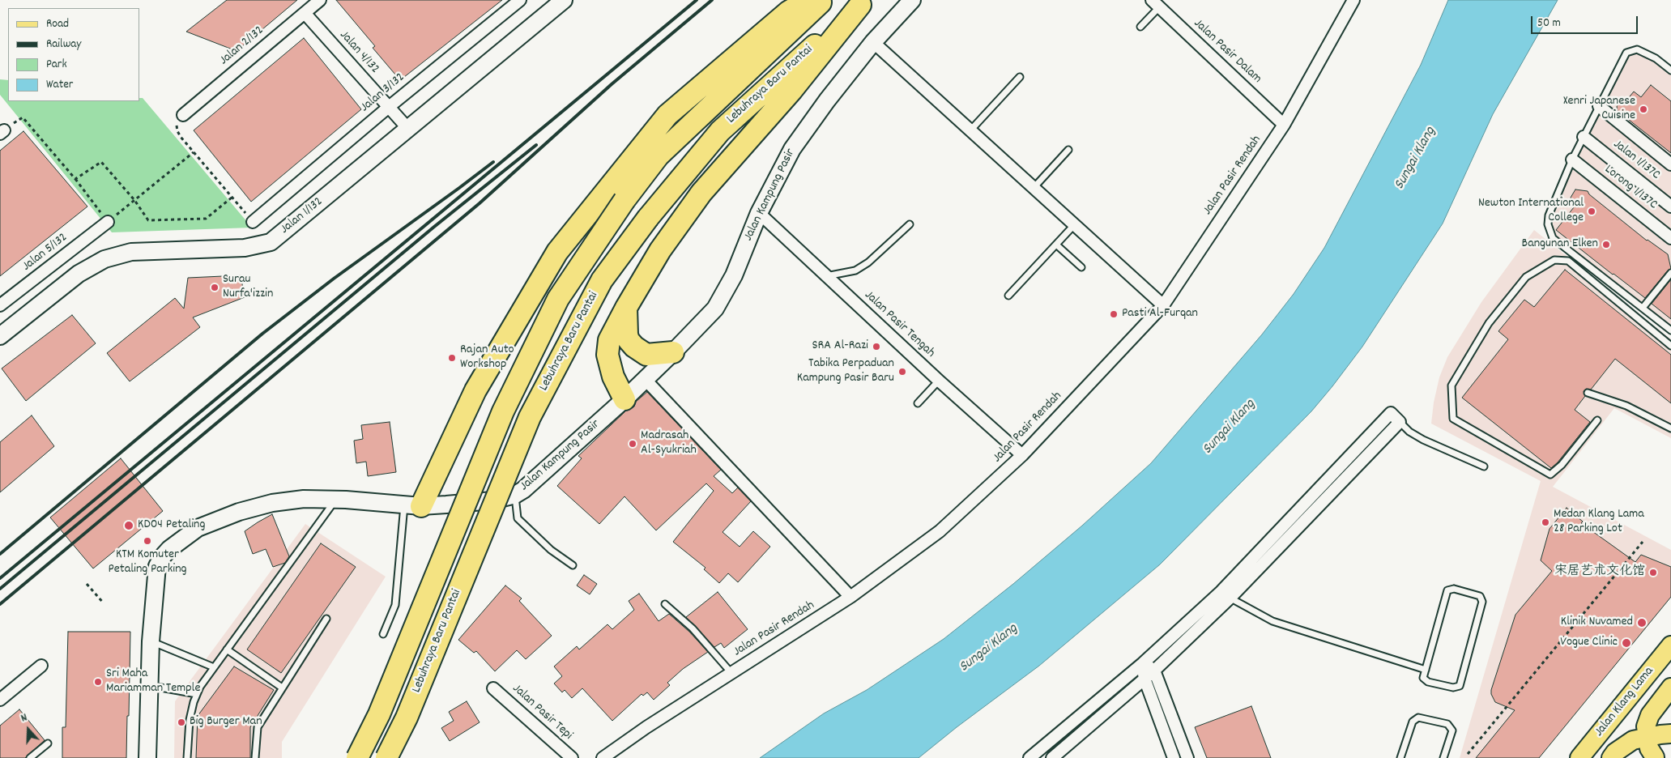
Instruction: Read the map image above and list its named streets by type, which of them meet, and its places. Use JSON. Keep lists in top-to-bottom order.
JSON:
{
  "streets": {
    "highway": ["Lebuhraya Baru Pantai"],
    "main road": ["Jalan Klang Lama"],
    "street": [
      "Jalan 2/132",
      "Jalan Pasir Dalam",
      "Jalan 4/132",
      "Jalan 3/132",
      "Jalan 1/137C",
      "Jalan Pasir Rendah",
      "Lorong 1/137C",
      "Jalan Kampung Pasir",
      "Jalan 1/132",
      "Jalan 5/132",
      "Jalan Pasir Tengah",
      "Jalan Pasir Tepi"
    ]
  },
  "crossings": [
    ["Jalan 2/132", "Jalan 4/132"],
    ["Jalan Pasir Dalam", "Jalan Pasir Rendah"],
    ["Jalan 4/132", "Jalan 3/132"],
    ["Jalan 4/132", "Jalan 1/132"],
    ["Jalan Pasir Rendah", "Jalan Pasir Tengah"],
    ["Jalan Kampung Pasir", "Jalan Pasir Tengah"]
  ],
  "water": ["Sungai Klang"],
  "places": [
    "Xenri Japanese Cuisine",
    "Newton International College",
    "Bangunan Elken",
    "Surau Nurfa'izzin",
    "Pasti Al-Furqan",
    "SRA Al-Razi",
    "Rajan Auto Workshop",
    "Tabika Perpaduan Kampung Pasir Baru",
    "Madrasah Al-Syukriah",
    "Medan Klang Lama 28 Parking Lot",
    "KD04 Petaling",
    "KTM Komuter Petaling Parking",
    "宋居艺术文化馆",
    "Klinik Nuvamed",
    "Vogue Clinic",
    "Sri Maha Mariamman Temple",
    "Big Burger Man"
  ],
  "legend": [
    "Road",
    "Railway",
    "Park",
    "Water"
  ],
  "scale_bar": "50 m",
  "north": "top"
}
